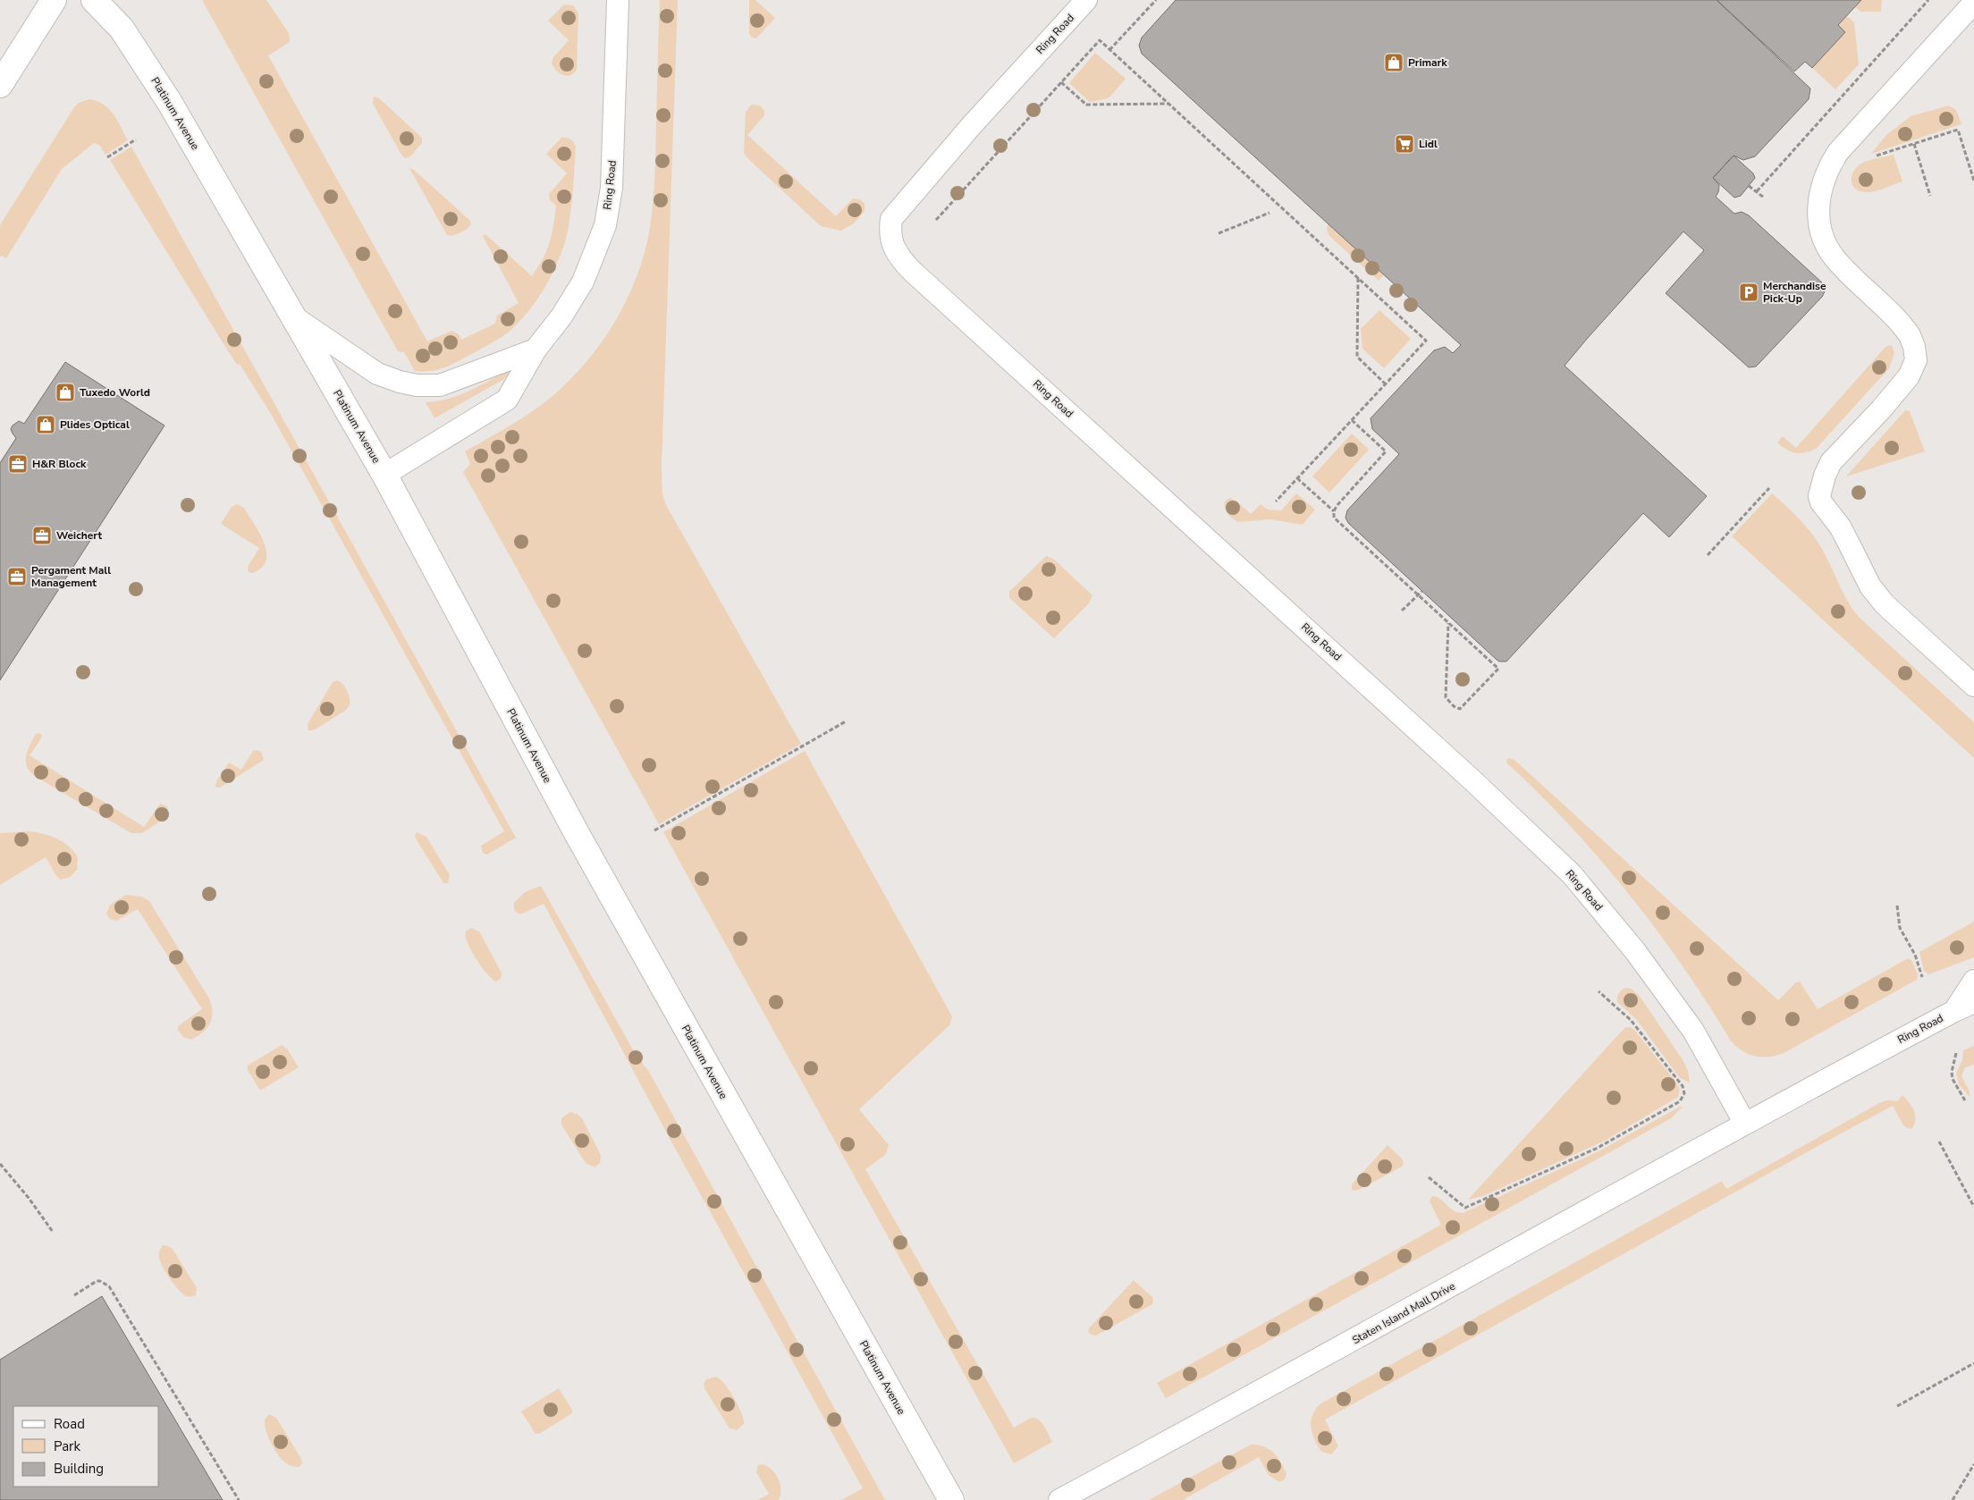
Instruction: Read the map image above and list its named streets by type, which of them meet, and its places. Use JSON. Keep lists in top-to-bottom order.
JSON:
{
  "streets": {
    "street": ["Platinum Avenue"],
    "lane": ["Ring Road", "Staten Island Mall Drive"]
  },
  "crossings": [
    ["Ring Road", "Platinum Avenue"],
    ["Ring Road", "Staten Island Mall Drive"]
  ],
  "places": {
    "shop": ["Primark", "Tuxedo World", "Plides Optical"],
    "supermarket": ["Lidl"],
    "parking": ["Merchandise Pick-Up"],
    "office": ["H&R Block", "Weichert", "Pergament Mall Management"]
  },
  "legend": ["Road", "Park", "Building"]
}
